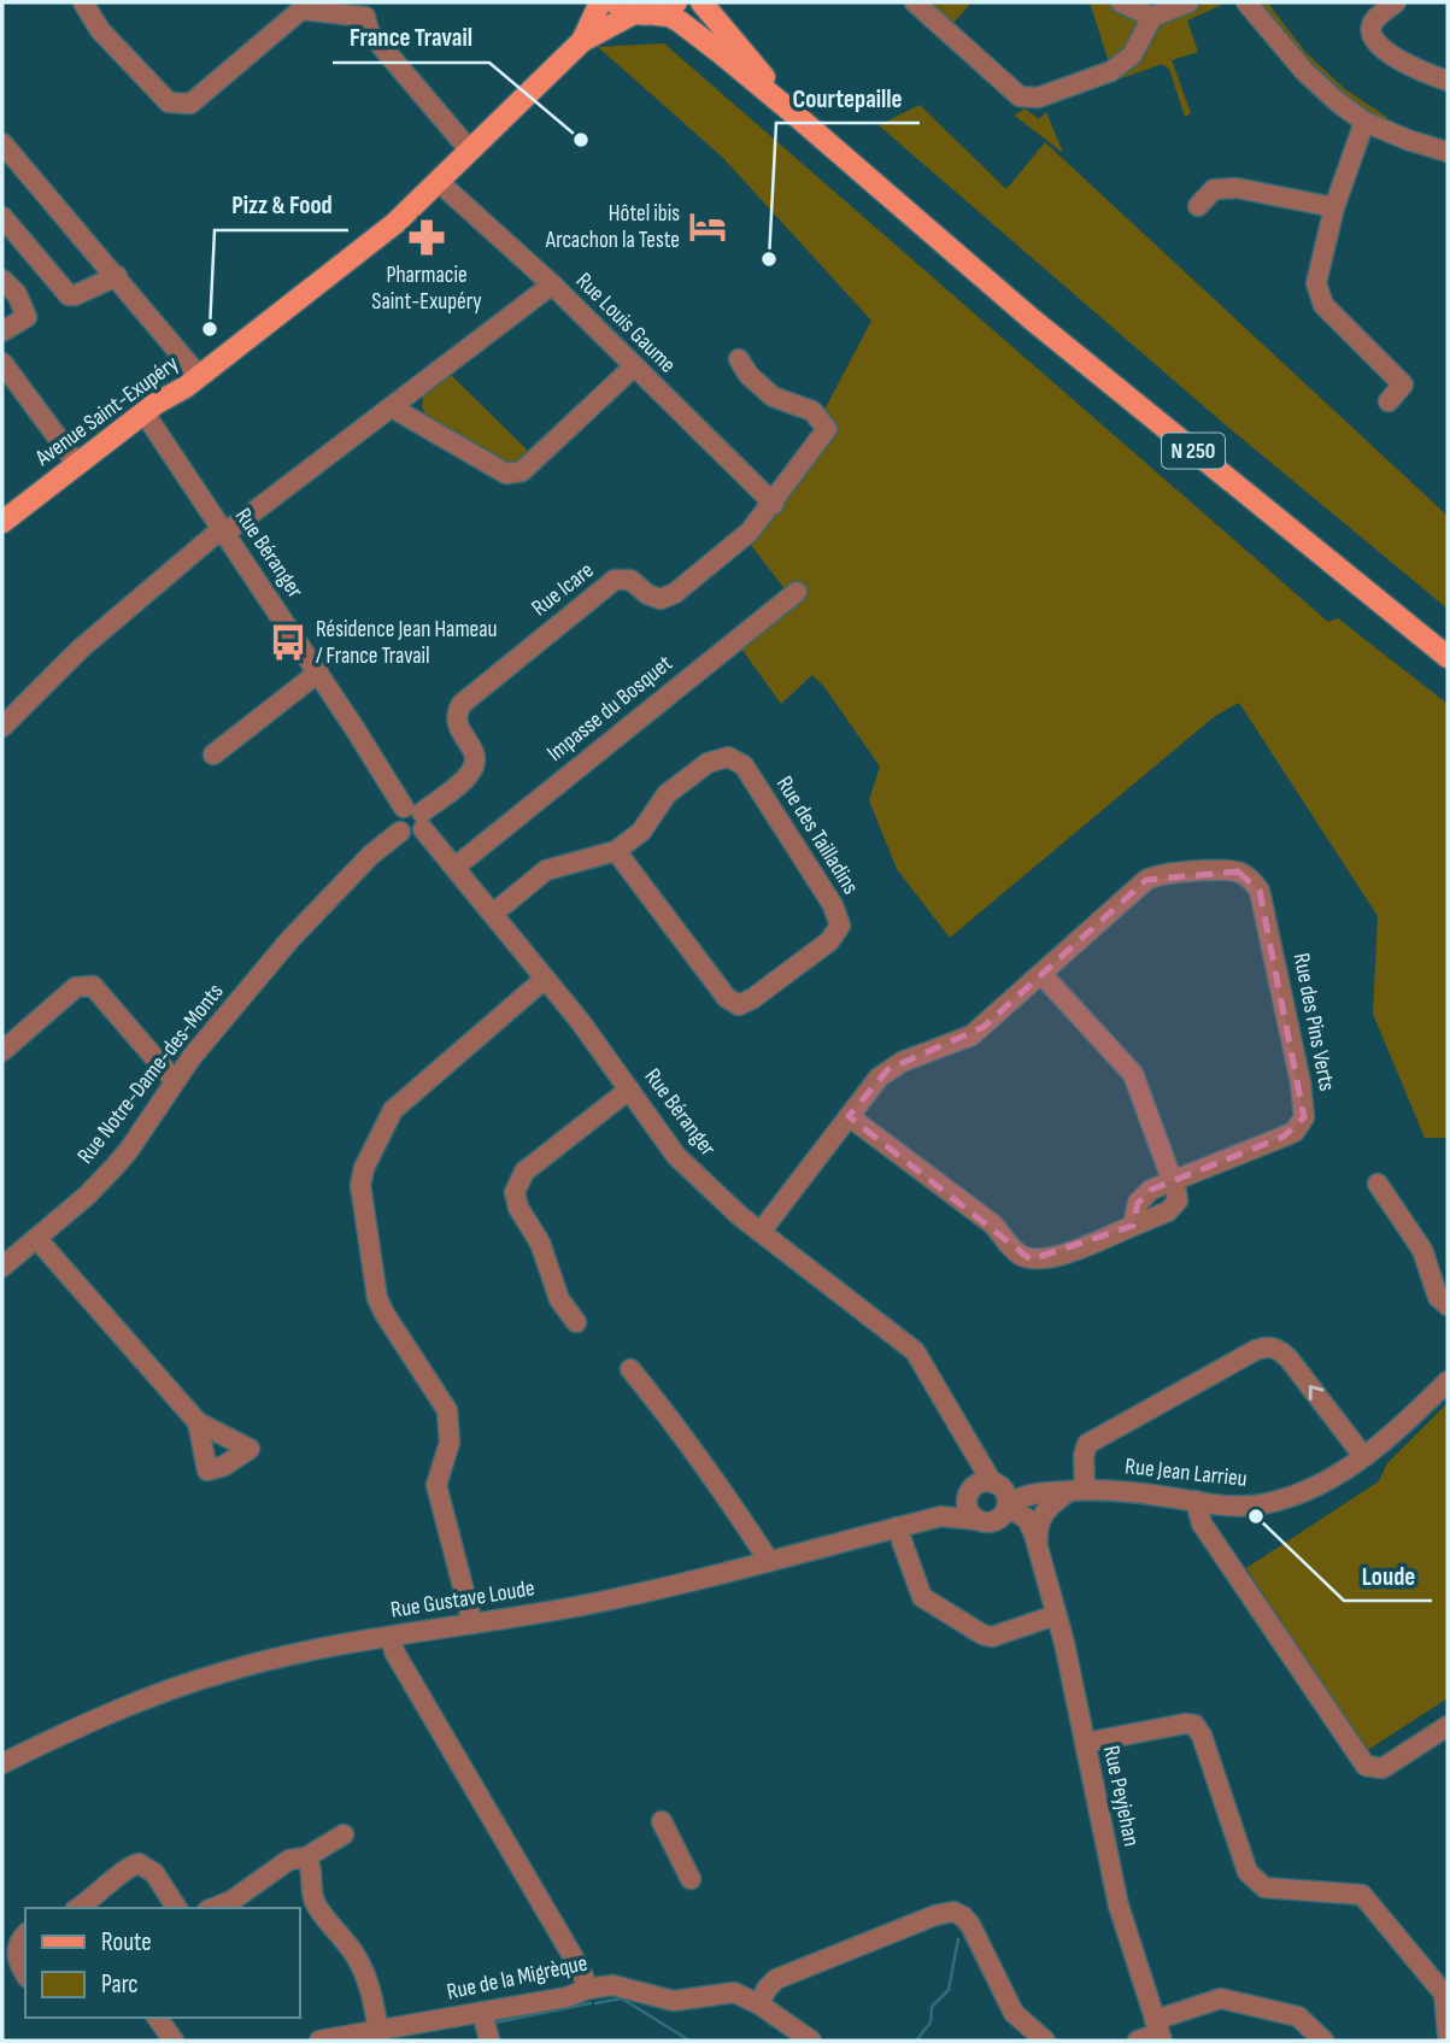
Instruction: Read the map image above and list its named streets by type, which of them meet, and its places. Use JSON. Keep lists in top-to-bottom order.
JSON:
{
  "streets": {
    "main road": ["Avenue Saint-Exupéry", "N 250"],
    "street": [
      "Rue Louis Gaume",
      "Rue Béranger",
      "Rue Icare",
      "Impasse du Bosquet",
      "Rue des Tailladins",
      "Rue des Pins Verts",
      "Rue Notre-Dame-des-Monts",
      "Rue Jean Larrieu",
      "Rue Gustave Loude",
      "Rue Peyjehan",
      "Rue de la Migrèque"
    ]
  },
  "crossings": [
    ["Rue Louis Gaume", "Avenue Saint-Exupéry"],
    ["Rue Louis Gaume", "Rue Icare"],
    ["Avenue Saint-Exupéry", "N 250"],
    ["Avenue Saint-Exupéry", "Rue Béranger"],
    ["Rue Béranger", "Rue Icare"],
    ["Rue Béranger", "Impasse du Bosquet"],
    ["Rue Béranger", "Rue des Tailladins"],
    ["Rue Béranger", "Rue des Pins Verts"],
    ["Rue Béranger", "Rue Notre-Dame-des-Monts"],
    ["Rue Béranger", "Rue Jean Larrieu"],
    ["Rue Béranger", "Rue Gustave Loude"],
    ["Rue Béranger", "Rue Peyjehan"],
    ["Rue Icare", "Rue Notre-Dame-des-Monts"],
    ["Rue Jean Larrieu", "Rue Gustave Loude"],
    ["Rue Jean Larrieu", "Rue Peyjehan"],
    ["Rue Gustave Loude", "Rue Peyjehan"]
  ],
  "places": {
    "other": [
      "France Travail",
      "Courtepaille",
      "Pizz & Food",
      "Loude"
    ],
    "hotel": ["Hôtel ibis Arcachon la Teste"],
    "pharmacy": ["Pharmacie Saint-Exupéry"],
    "bus stop": ["Résidence Jean Hameau / France Travail"]
  },
  "legend": ["Route", "Parc"]
}
